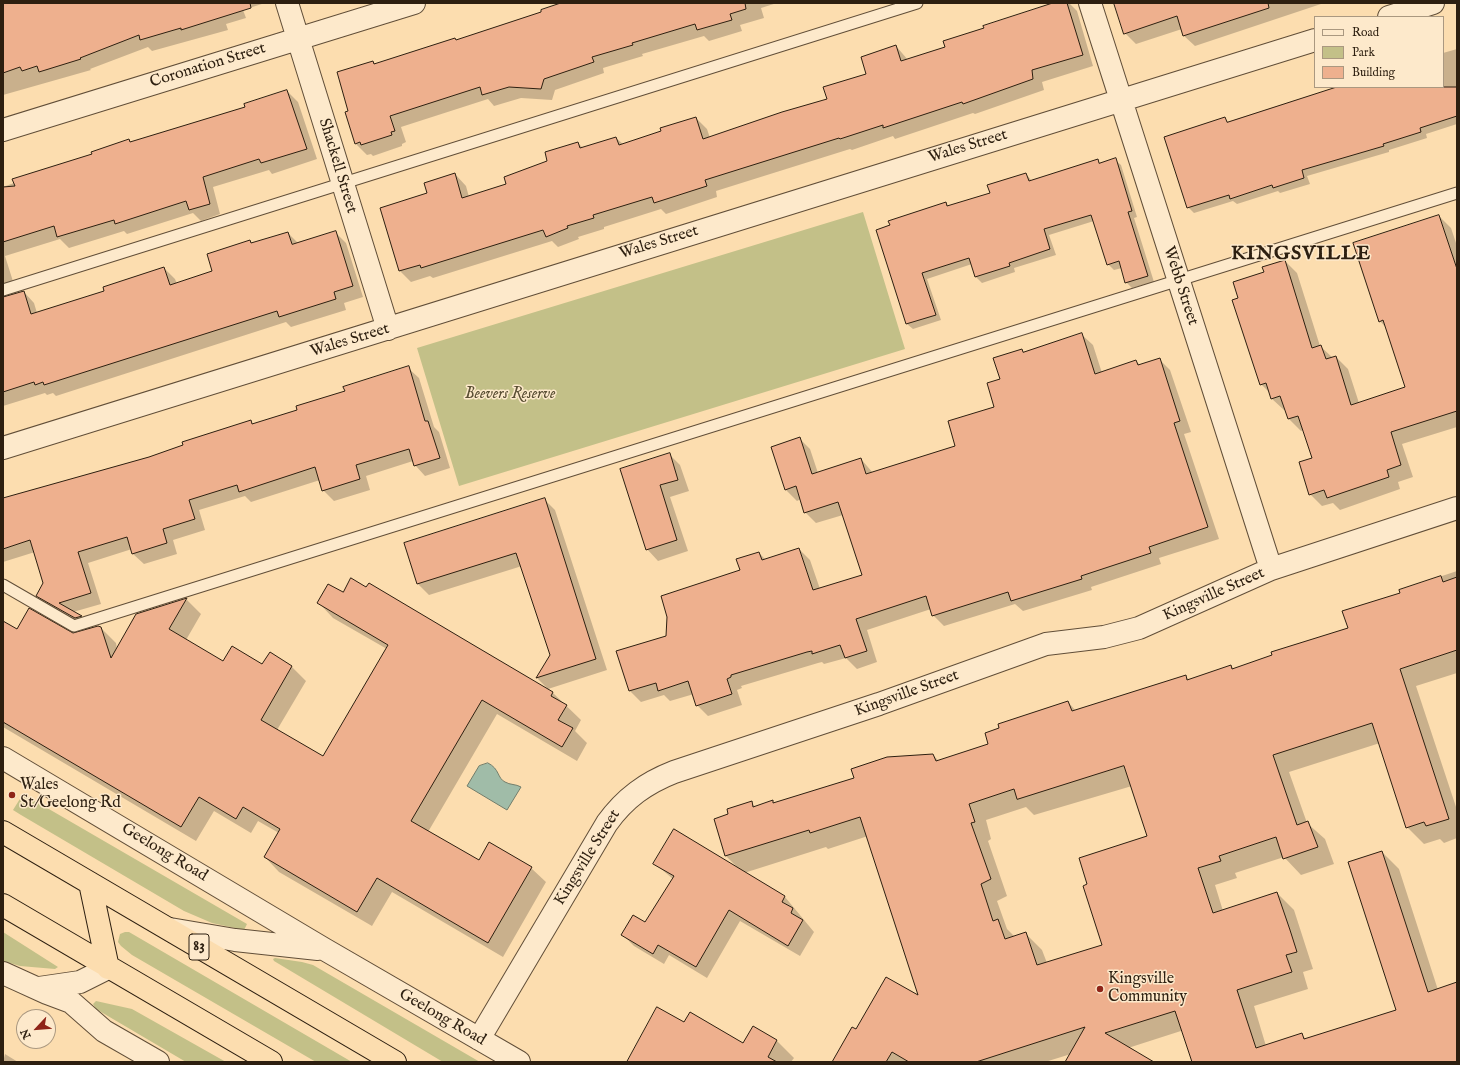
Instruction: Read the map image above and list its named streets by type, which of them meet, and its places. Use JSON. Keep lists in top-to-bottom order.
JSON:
{
  "streets": {
    "highway": ["Geelong Road", "83"],
    "street": [
      "Coronation Street",
      "Wales Street",
      "Shackell Street",
      "Webb Street",
      "Kingsville Street"
    ]
  },
  "crossings": [
    ["Coronation Street", "Shackell Street"],
    ["Wales Street", "Shackell Street"],
    ["Wales Street", "Webb Street"],
    ["Webb Street", "Kingsville Street"],
    ["Kingsville Street", "Geelong Road"]
  ],
  "districts": ["KINGSVILLE"],
  "parks": ["Beevers Reserve"],
  "places": ["Wales St/Geelong Rd", "Kingsville Community"],
  "legend": ["Road", "Park", "Building"],
  "north": "bottom left"
}
